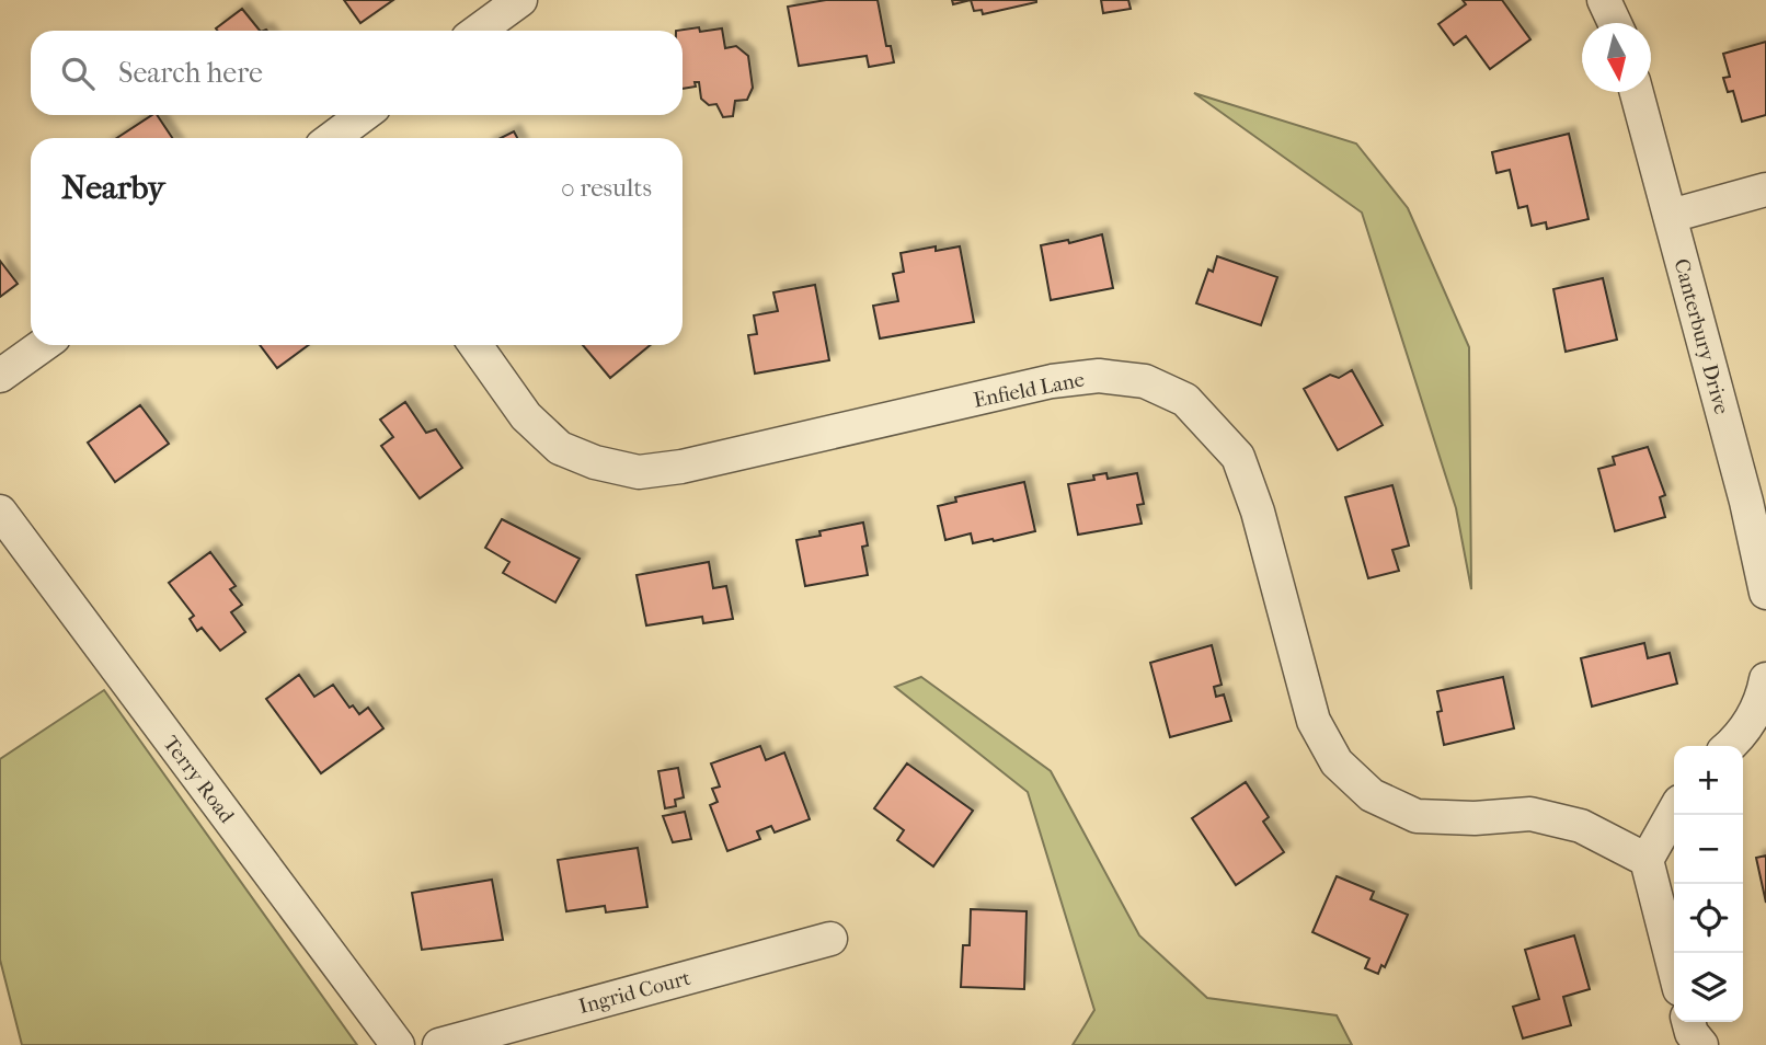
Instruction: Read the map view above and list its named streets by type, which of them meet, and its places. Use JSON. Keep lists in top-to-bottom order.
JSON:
{
  "streets": {
    "street": [
      "Canterbury Drive",
      "Enfield Lane",
      "Terry Road",
      "Ingrid Court"
    ]
  },
  "north": "bottom",
  "page": {
    "search": "Search here",
    "heading": ["Nearby", "0 results"],
    "map_buttons": ["+", "−"]
  }
}
